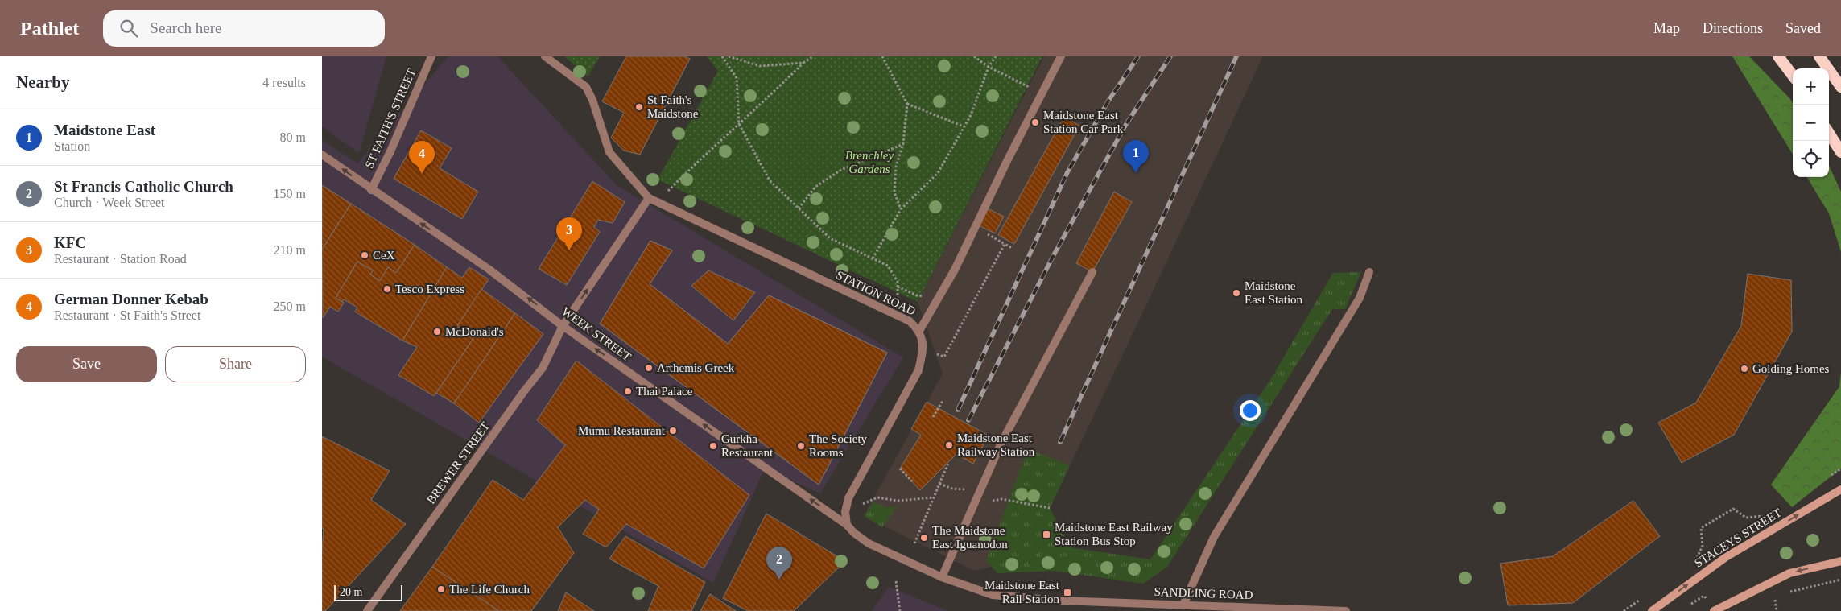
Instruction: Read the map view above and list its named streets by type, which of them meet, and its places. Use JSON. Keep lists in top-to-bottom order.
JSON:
{
  "streets": {
    "main road": ["STACEYS STREET"],
    "street": [
      "ST FAITH'S STREET",
      "STATION ROAD",
      "WEEK STREET",
      "BREWER STREET",
      "SANDLING ROAD"
    ]
  },
  "crossings": [
    ["ST FAITH'S STREET", "WEEK STREET"],
    ["STATION ROAD", "WEEK STREET"],
    ["WEEK STREET", "BREWER STREET"],
    ["WEEK STREET", "SANDLING ROAD"]
  ],
  "one_way": ["WEEK STREET"],
  "parks": ["Brenchley Gardens"],
  "places": {
    "other": [
      "St Faith's Maidstone",
      "Maidstone East Station Car Park",
      "CeX",
      "Tesco Express",
      "Maidstone East Station",
      "McDonald's",
      "Arthemis Greek",
      "Golding Homes",
      "Thai Palace",
      "Mumu Restaurant",
      "Maidstone East Railway Station",
      "Gurkha Restaurant",
      "The Society Rooms",
      "The Maidstone East Iguanodon",
      "The Life Church"
    ],
    "transit": ["Maidstone East Railway Station Bus Stop", "Maidstone East Rail Station"]
  },
  "scale_bar": "20 m",
  "page": {
    "header": "Pathlet",
    "search": "Search here",
    "nav": ["Map", "Directions", "Saved"],
    "heading": ["Nearby", "4 results"],
    "map_buttons": ["+", "−"],
    "list": [
      {
        "mark": "1",
        "name": "Maidstone East",
        "note": "Station",
        "value": "80 m"
      },
      {
        "mark": "2",
        "name": "St Francis Catholic Church",
        "note": "Church · Week Street",
        "value": "150 m"
      },
      {
        "mark": "3",
        "name": "KFC",
        "note": "Restaurant · Station Road",
        "value": "210 m"
      },
      {
        "mark": "4",
        "name": "German Donner Kebab",
        "note": "Restaurant · St Faith's Street",
        "value": "250 m"
      }
    ],
    "pins": [
      "1",
      "4",
      "3",
      "2"
    ],
    "buttons": ["Save", "Share"],
    "scale": "20 m"
  }
}
